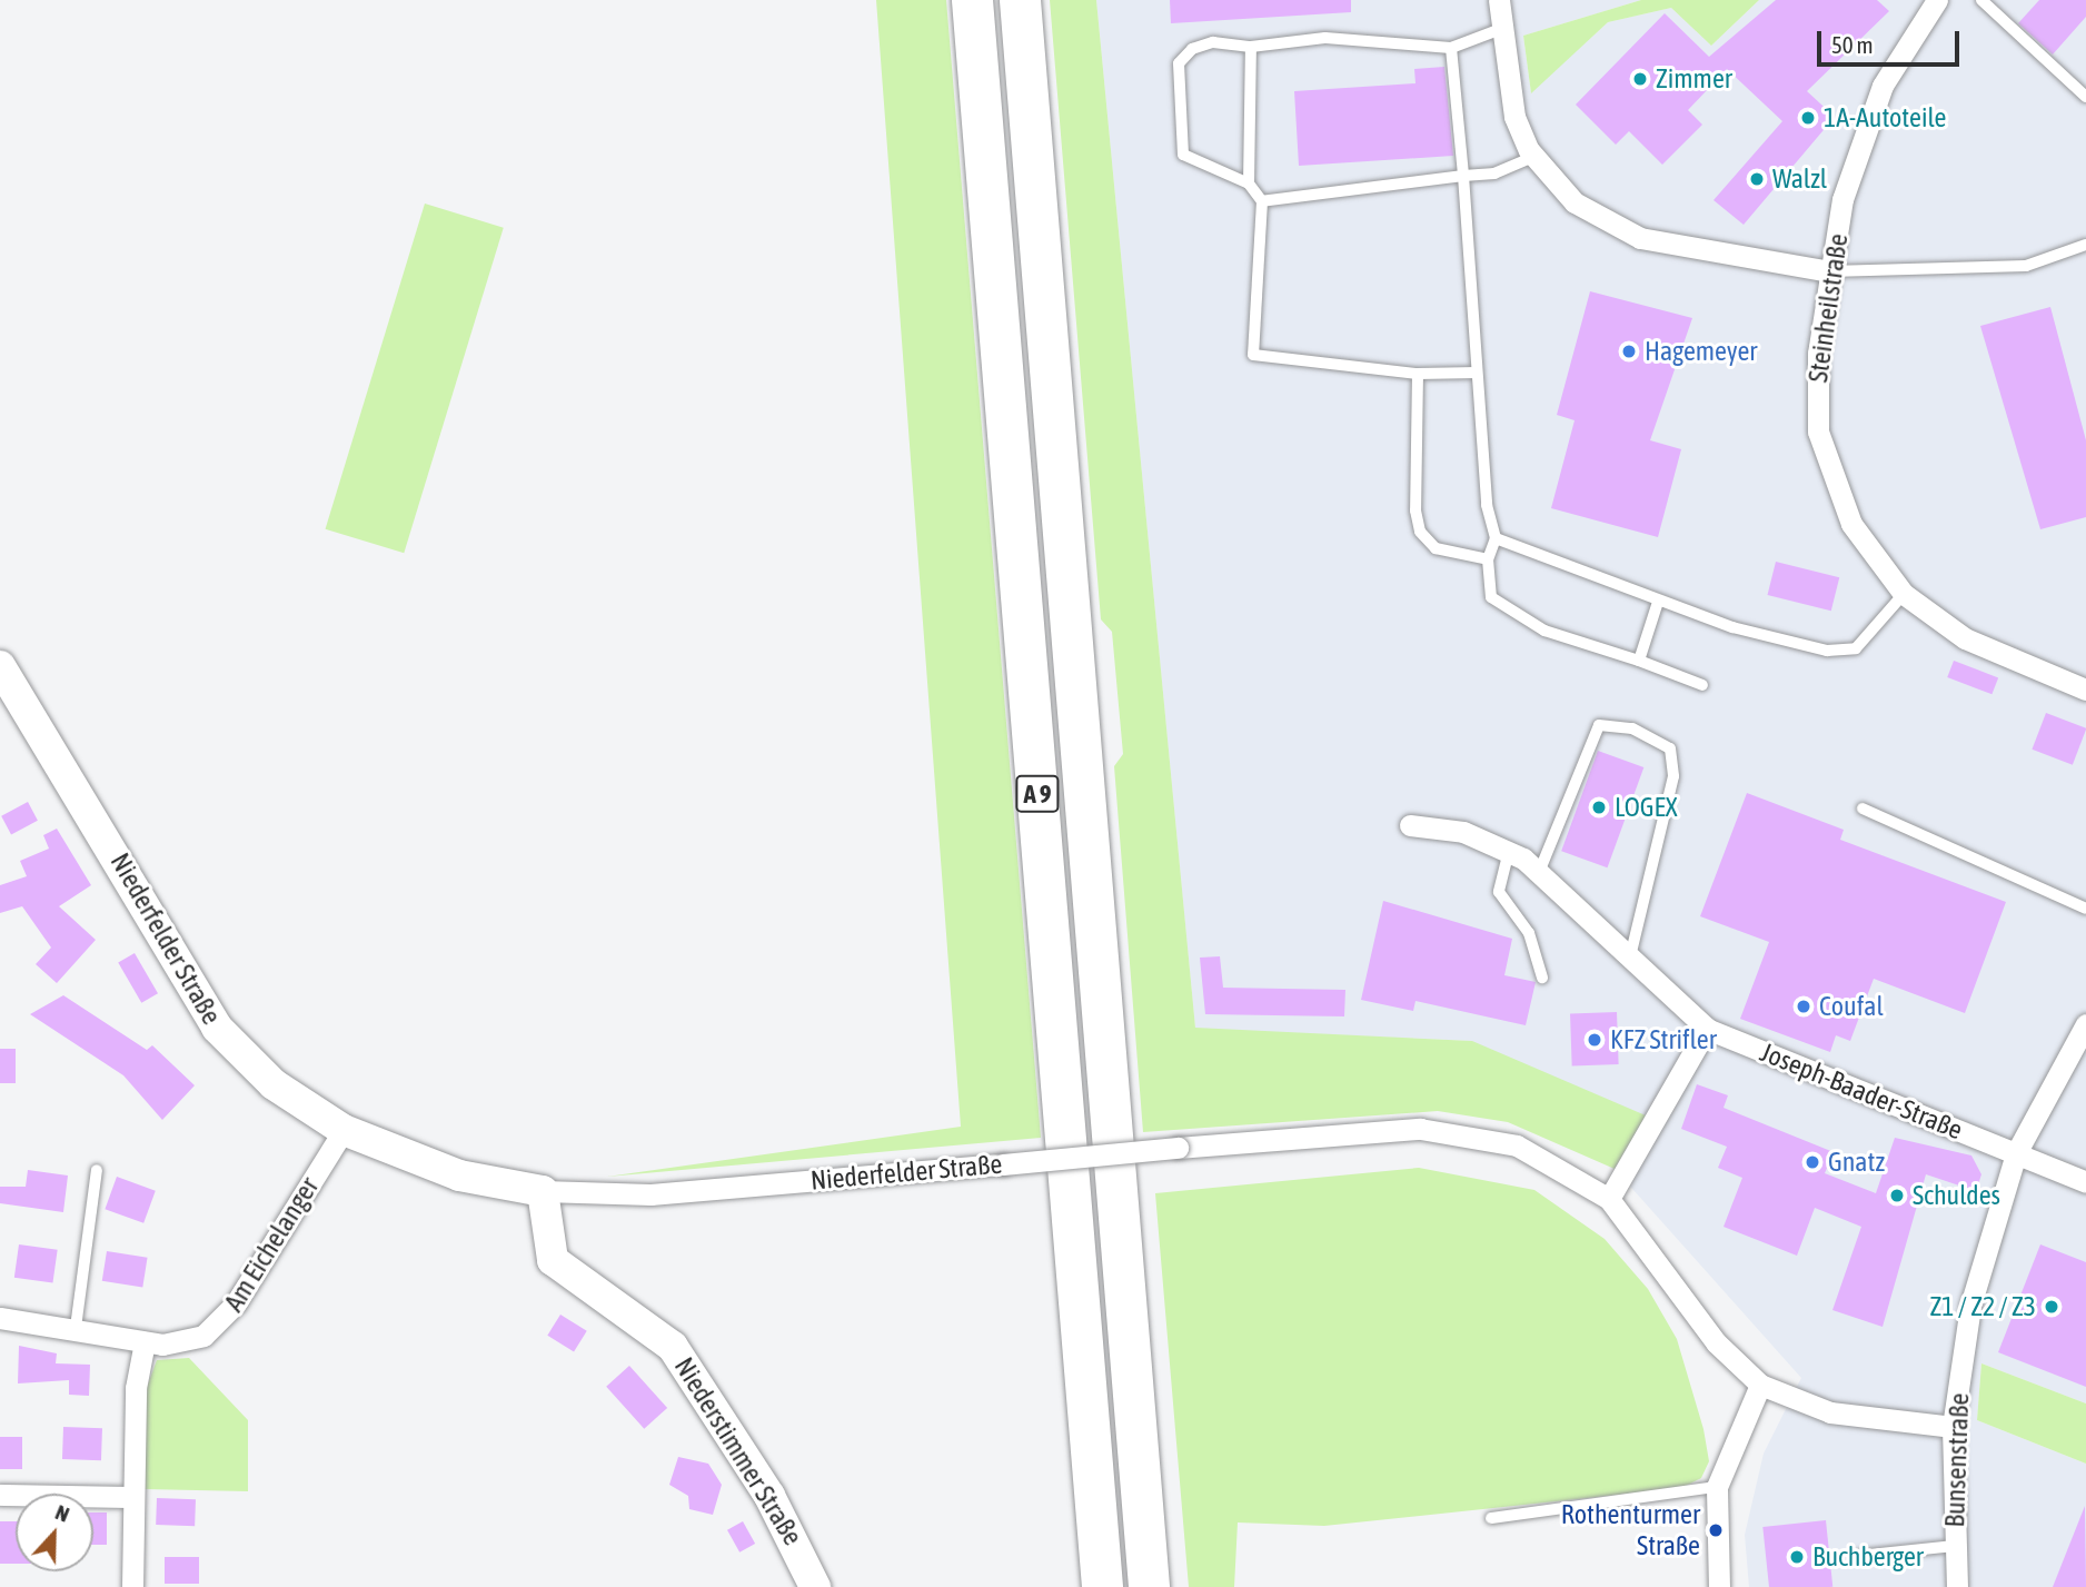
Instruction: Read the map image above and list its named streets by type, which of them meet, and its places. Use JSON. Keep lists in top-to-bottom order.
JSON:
{
  "streets": {
    "highway": ["A 9"],
    "street": [
      "Steinheilstraße",
      "Niederfelder Straße",
      "Joseph-Baader-Straße",
      "Am Eichelanger",
      "Niederstimmer Straße",
      "Bunsenstraße"
    ]
  },
  "crossings": [
    ["Niederfelder Straße", "Am Eichelanger"],
    ["Niederfelder Straße", "Niederstimmer Straße"],
    ["Niederfelder Straße", "Bunsenstraße"],
    ["Joseph-Baader-Straße", "Bunsenstraße"]
  ],
  "places": [
    "Zimmer",
    "1A-Autoteile",
    "Walzl",
    "Hagemeyer",
    "LOGEX",
    "Coufal",
    "KFZ Strifler",
    "Gnatz",
    "Schuldes",
    "Z1 / Z2 / Z3",
    "Rothenturmer Straße",
    "Buchberger"
  ],
  "scale_bar": "50 m",
  "north": "top"
}
